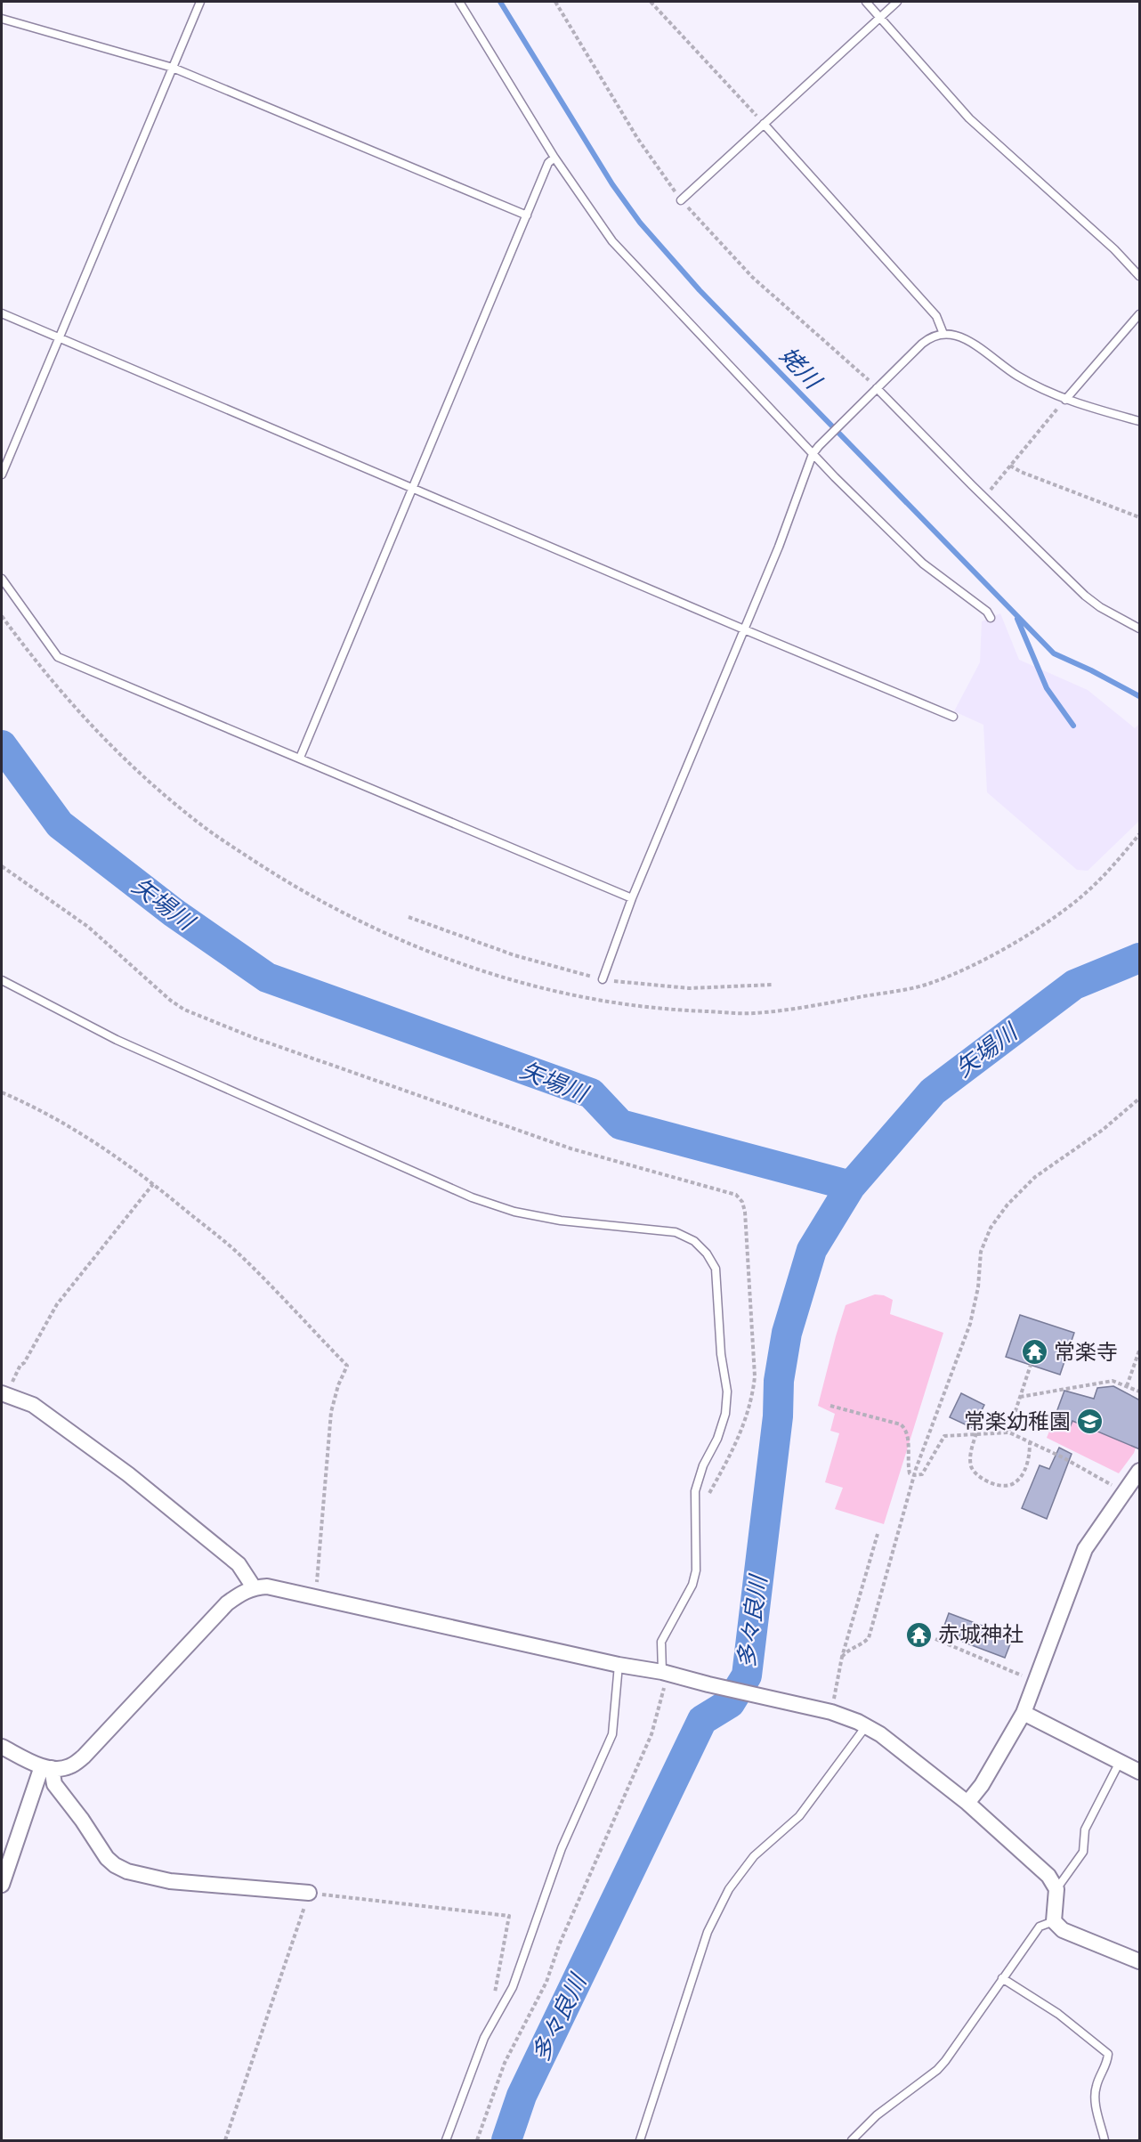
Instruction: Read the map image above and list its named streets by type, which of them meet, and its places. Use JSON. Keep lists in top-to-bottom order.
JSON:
{
  "water": ["姥川", "矢場川", "多々良川"],
  "places": {
    "temple": ["常楽寺", "赤城神社"],
    "school or university": ["常楽幼稚園"]
  }
}
